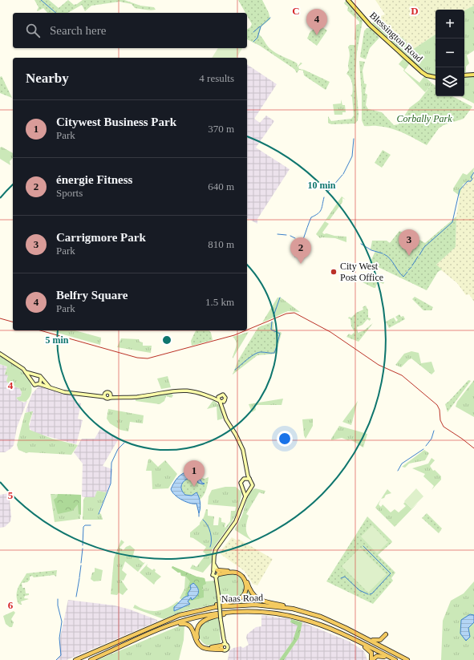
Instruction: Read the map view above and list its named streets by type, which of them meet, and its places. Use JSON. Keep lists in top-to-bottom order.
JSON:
{
  "streets": {
    "highway": ["Naas Road"],
    "main road": ["Blessington Road"]
  },
  "parks": ["Corbally Park"],
  "places": ["City West Post Office"],
  "page": {
    "pins": [
      "4",
      "3",
      "2",
      "1"
    ],
    "map_buttons": ["+", "−"],
    "search": "Search here",
    "heading": ["Nearby", "4 results"],
    "list": [
      {
        "mark": "1",
        "name": "Citywest Business Park",
        "note": "Park",
        "value": "370 m"
      },
      {
        "mark": "2",
        "name": "énergie Fitness",
        "note": "Sports",
        "value": "640 m"
      },
      {
        "mark": "3",
        "name": "Carrigmore Park",
        "note": "Park",
        "value": "810 m"
      },
      {
        "mark": "4",
        "name": "Belfry Square",
        "note": "Park",
        "value": "1.5 km"
      }
    ]
  },
  "grid": {
    "columns": ["C", "D"],
    "rows": ["4", "5", "6"]
  },
  "rings": ["10 min", "5 min"]
}
